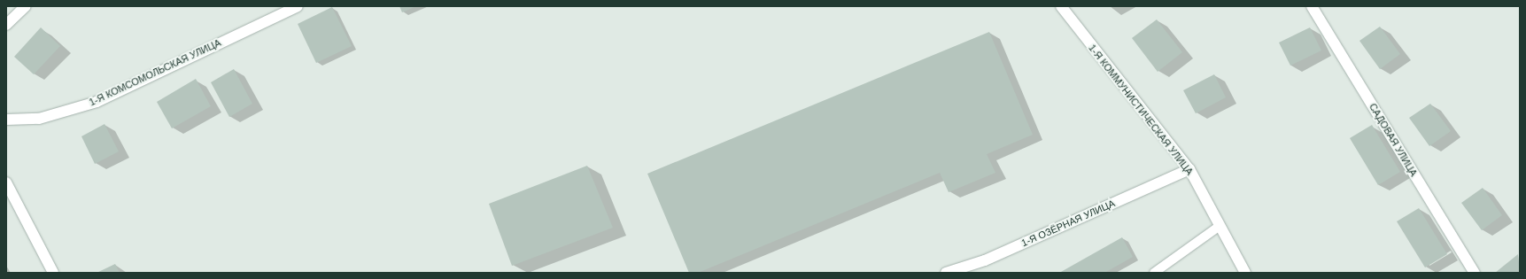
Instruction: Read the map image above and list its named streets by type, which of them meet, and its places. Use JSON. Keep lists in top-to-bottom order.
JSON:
{
  "streets": {
    "street": [
      "1-Я КОМСОМОЛЬСКАЯ УЛИЦА",
      "1-Я КОММУНИСТИЧЕСКАЯ УЛИЦА",
      "САДОВАЯ УЛИЦА",
      "1-Я ОЗЁРНАЯ УЛИЦА"
    ]
  },
  "crossings": [
    ["1-Я КОММУНИСТИЧЕСКАЯ УЛИЦА", "1-Я ОЗЁРНАЯ УЛИЦА"]
  ]
}
